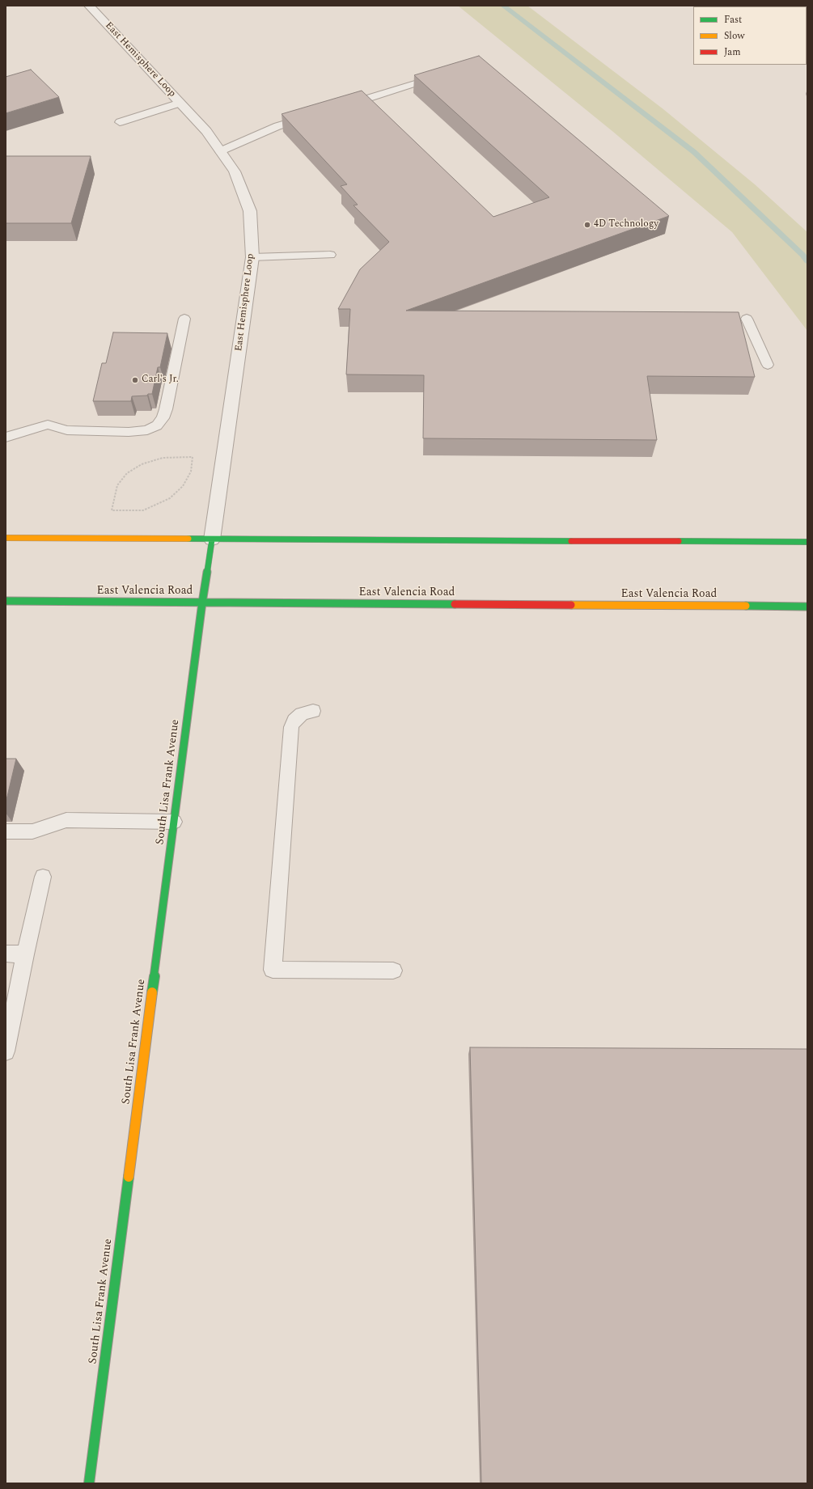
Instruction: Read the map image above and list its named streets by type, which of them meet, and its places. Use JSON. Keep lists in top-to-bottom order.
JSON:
{
  "streets": {
    "main road": ["East Valencia Road", "South Lisa Frank Avenue"],
    "street": ["East Hemisphere Loop"]
  },
  "crossings": [
    ["East Hemisphere Loop", "South Lisa Frank Avenue"],
    ["East Valencia Road", "South Lisa Frank Avenue"]
  ],
  "places": ["4D Technology", "Carl's Jr."],
  "legend": ["Fast", "Slow", "Jam"]
}
